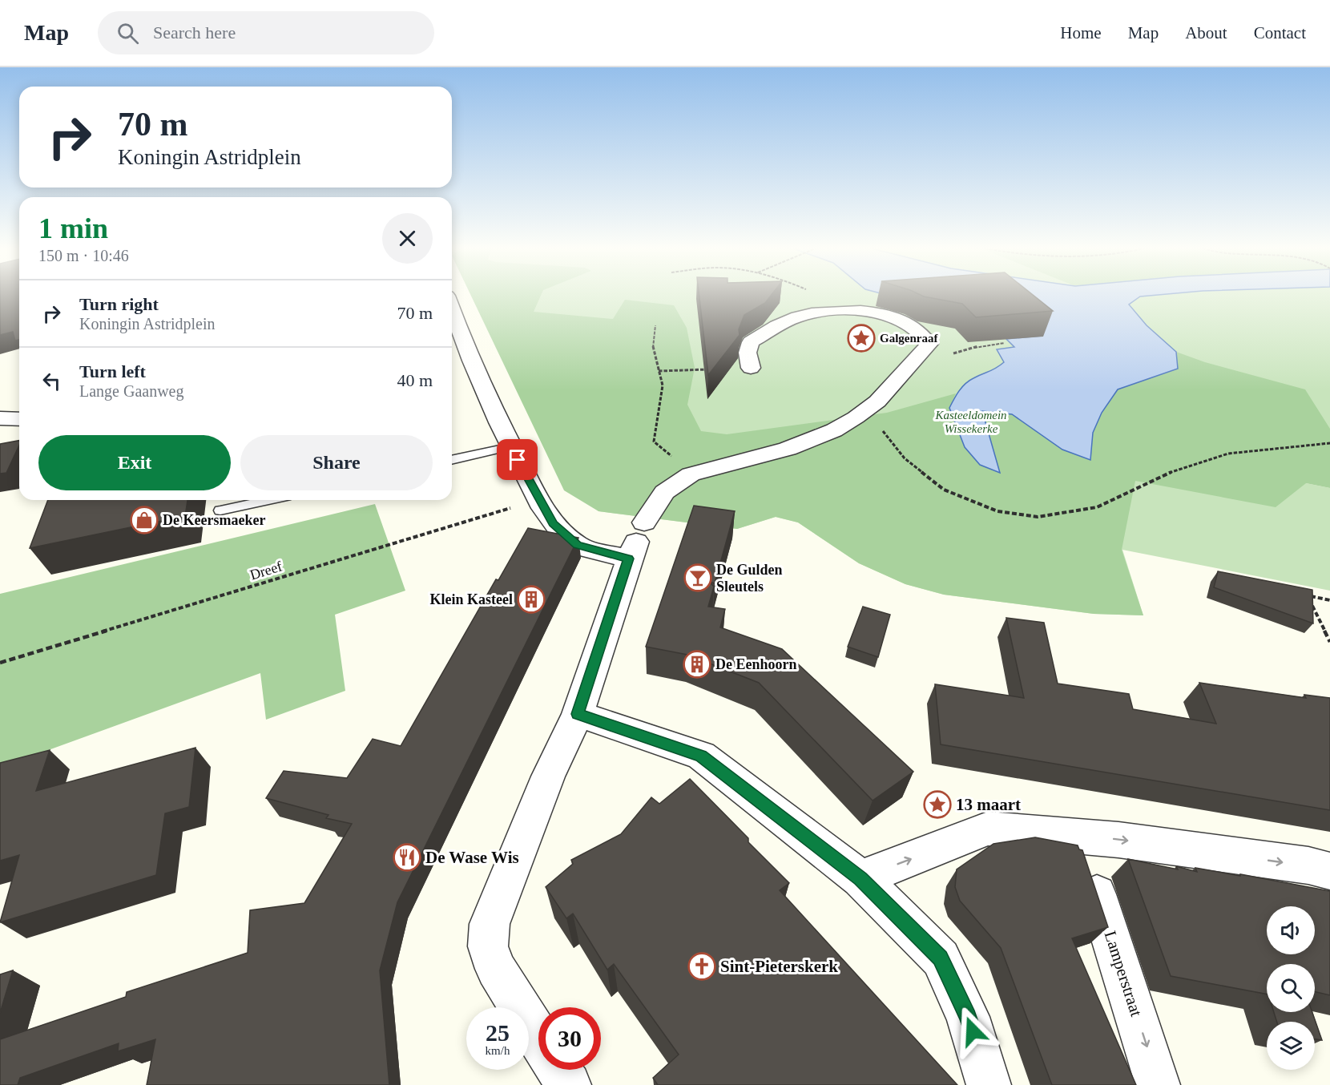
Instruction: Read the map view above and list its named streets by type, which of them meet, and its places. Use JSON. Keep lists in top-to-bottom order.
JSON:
{
  "streets": {
    "street": ["Lamperstraat"],
    "path": ["Dreef"]
  },
  "parks": ["Kasteeldomein Wissekerke"],
  "places": {
    "place": ["Galgenraaf", "13 maart"],
    "shop": ["De Keersmaeker"],
    "bar": ["De Gulden Sleutels"],
    "building": ["Klein Kasteel", "De Eenhoorn"],
    "restaurant": ["De Wase Wis"],
    "church": ["Sint-Pieterskerk"]
  },
  "page": {
    "header": "Map",
    "search": "Search here",
    "nav": [
      "Home",
      "Map",
      "About",
      "Contact"
    ],
    "turn": ["70 m", "Koningin Astridplein"],
    "heading": ["1 min", "150 m · 10:46"],
    "list": [
      {
        "name": "Turn right",
        "note": "Koningin Astridplein",
        "value": "70 m"
      },
      {
        "name": "Turn left",
        "note": "Lange Gaanweg",
        "value": "40 m"
      }
    ],
    "buttons": ["Exit", "Share"],
    "speed": "25 km/h",
    "limit": "30"
  }
}
